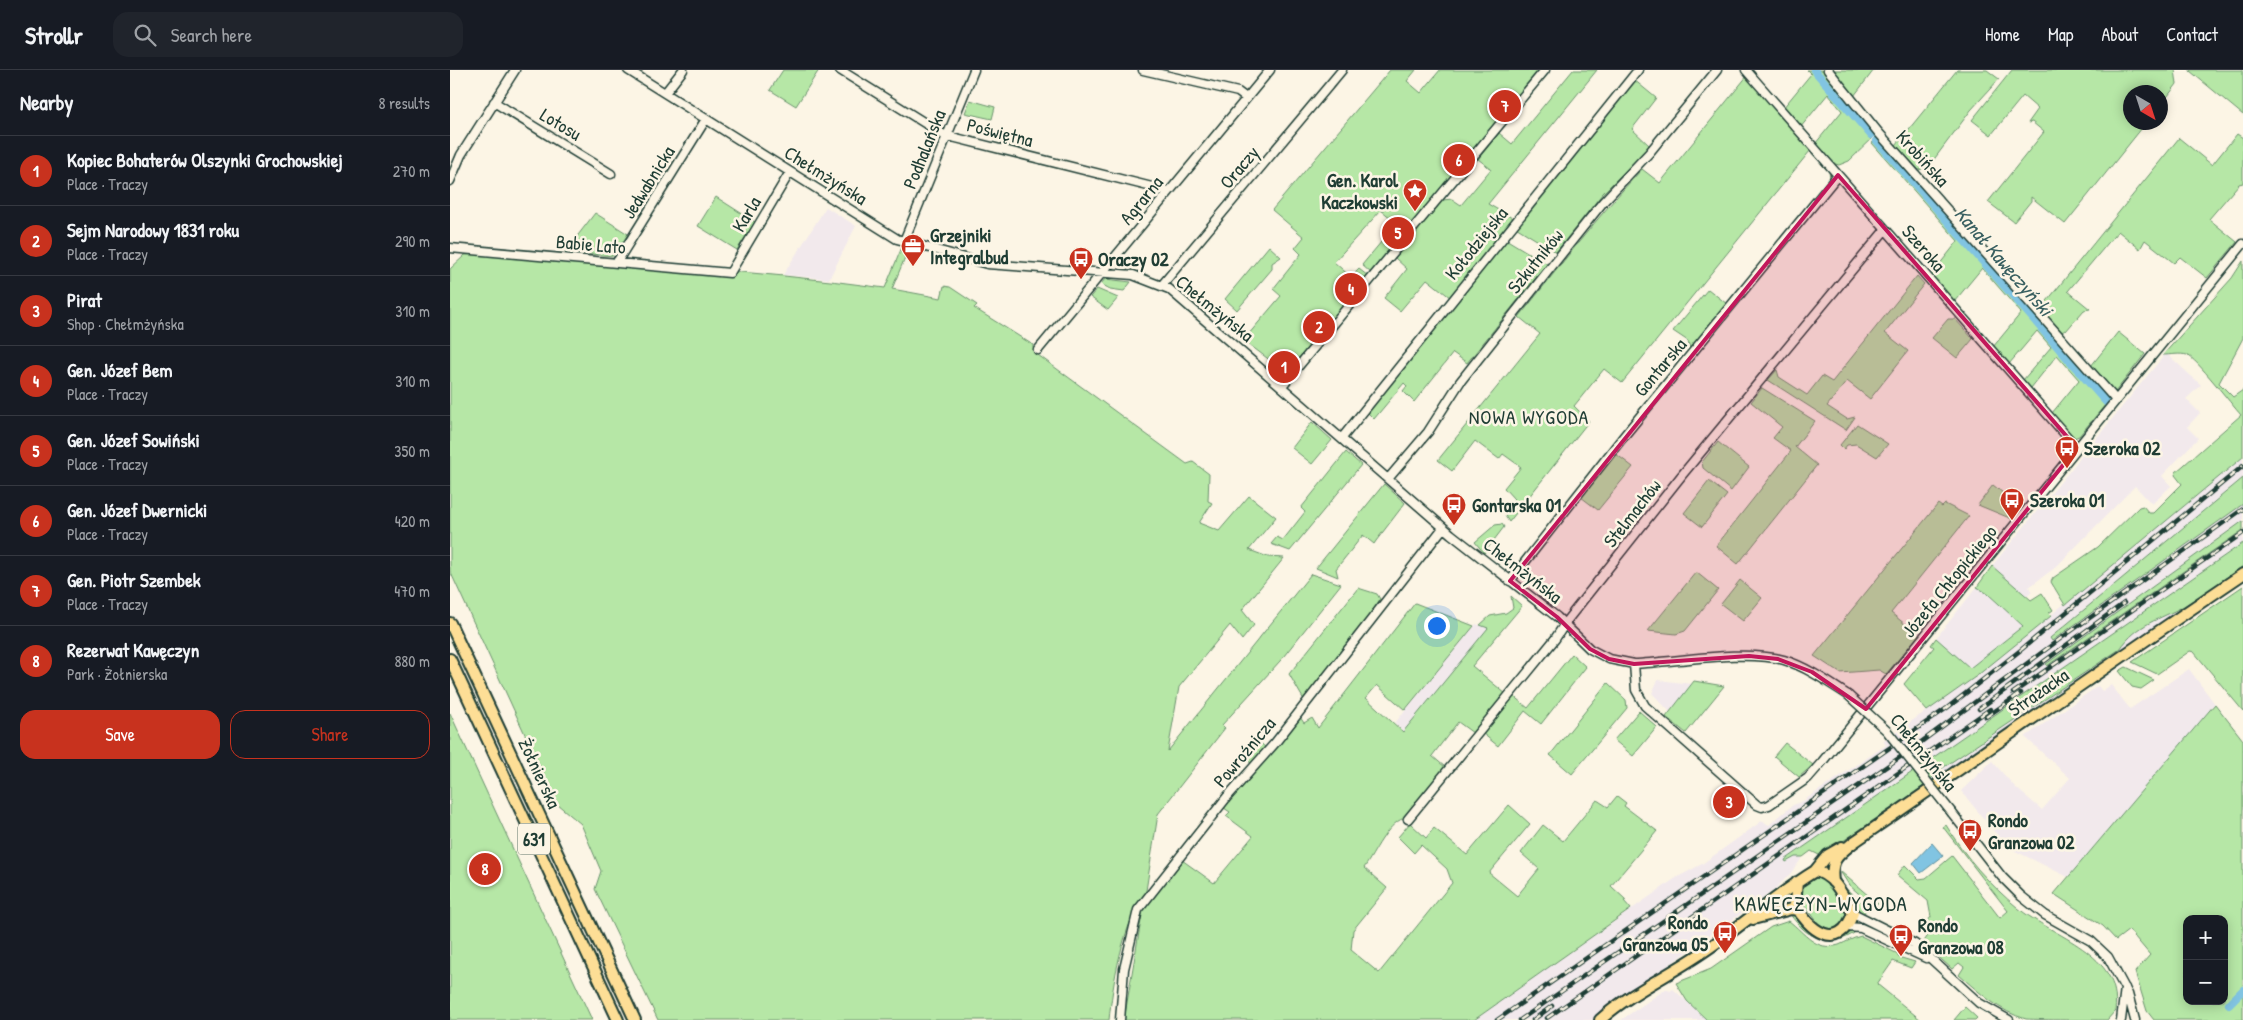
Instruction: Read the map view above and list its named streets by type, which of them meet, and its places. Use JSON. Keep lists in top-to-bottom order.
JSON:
{
  "streets": {
    "main road": ["Strażacka", "Żołnierska", "631"],
    "street": [
      "Lotosu",
      "Poświętna",
      "Podhalańska",
      "Krobińska",
      "Oraczy",
      "Chełmżyńska",
      "Jedwabnicka",
      "Agrarna",
      "Karla",
      "Kołodziejska",
      "Babie Lato",
      "Szeroka",
      "Szkutników",
      "Gontarska",
      "Stelmachów",
      "Józefa Chłopickiego",
      "Powroźnicza"
    ]
  },
  "crossings": [
    ["Poświętna", "Podhalańska"],
    ["Poświętna", "Agrarna"],
    ["Podhalańska", "Chełmżyńska"],
    ["Krobińska", "Józefa Chłopickiego"],
    ["Oraczy", "Chełmżyńska"],
    ["Chełmżyńska", "Jedwabnicka"],
    ["Chełmżyńska", "Agrarna"],
    ["Chełmżyńska", "Karla"],
    ["Chełmżyńska", "Kołodziejska"],
    ["Chełmżyńska", "Szkutników"],
    ["Chełmżyńska", "Gontarska"],
    ["Chełmżyńska", "Stelmachów"],
    ["Chełmżyńska", "Józefa Chłopickiego"],
    ["Chełmżyńska", "Powroźnicza"],
    ["Jedwabnicka", "Babie Lato"],
    ["Karla", "Babie Lato"],
    ["Szeroka", "Gontarska"],
    ["Szeroka", "Stelmachów"],
    ["Szeroka", "Józefa Chłopickiego"]
  ],
  "districts": ["NOWA WYGODA", "KAWĘCZYN-WYGODA"],
  "water": ["Kanał Kawęczyński"],
  "places": {
    "place": ["Gen. Karol Kaczkowski"],
    "office": ["Grzejniki Integralbud"],
    "bus stop": [
      "Oraczy 02",
      "Szeroka 02",
      "Szeroka 01",
      "Gontarska 01",
      "Rondo Granzowa 02",
      "Rondo Granzowa 05",
      "Rondo Granzowa 08"
    ]
  },
  "north": "bottom right",
  "page": {
    "header": "Strollr",
    "search": "Search here",
    "nav": [
      "Home",
      "Map",
      "About",
      "Contact"
    ],
    "heading": ["Nearby", "8 results"],
    "pins": [
      "7",
      "6",
      "5",
      "4",
      "2",
      "1",
      "3",
      "8"
    ],
    "list": [
      {
        "mark": "1",
        "name": "Kopiec Bohaterów Olszynki Grochowskiej",
        "note": "Place · Traczy",
        "value": "270 m"
      },
      {
        "mark": "2",
        "name": "Sejm Narodowy 1831 roku",
        "note": "Place · Traczy",
        "value": "290 m"
      },
      {
        "mark": "3",
        "name": "Pirat",
        "note": "Shop · Chełmżyńska",
        "value": "310 m"
      },
      {
        "mark": "4",
        "name": "Gen. Józef Bem",
        "note": "Place · Traczy",
        "value": "310 m"
      },
      {
        "mark": "5",
        "name": "Gen. Józef Sowiński",
        "note": "Place · Traczy",
        "value": "350 m"
      },
      {
        "mark": "6",
        "name": "Gen. Józef Dwernicki",
        "note": "Place · Traczy",
        "value": "420 m"
      },
      {
        "mark": "7",
        "name": "Gen. Piotr Szembek",
        "note": "Place · Traczy",
        "value": "470 m"
      },
      {
        "mark": "8",
        "name": "Rezerwat Kawęczyn",
        "note": "Park · Żołnierska",
        "value": "880 m"
      }
    ],
    "buttons": ["Save", "Share"],
    "map_buttons": ["+", "−"]
  }
}
